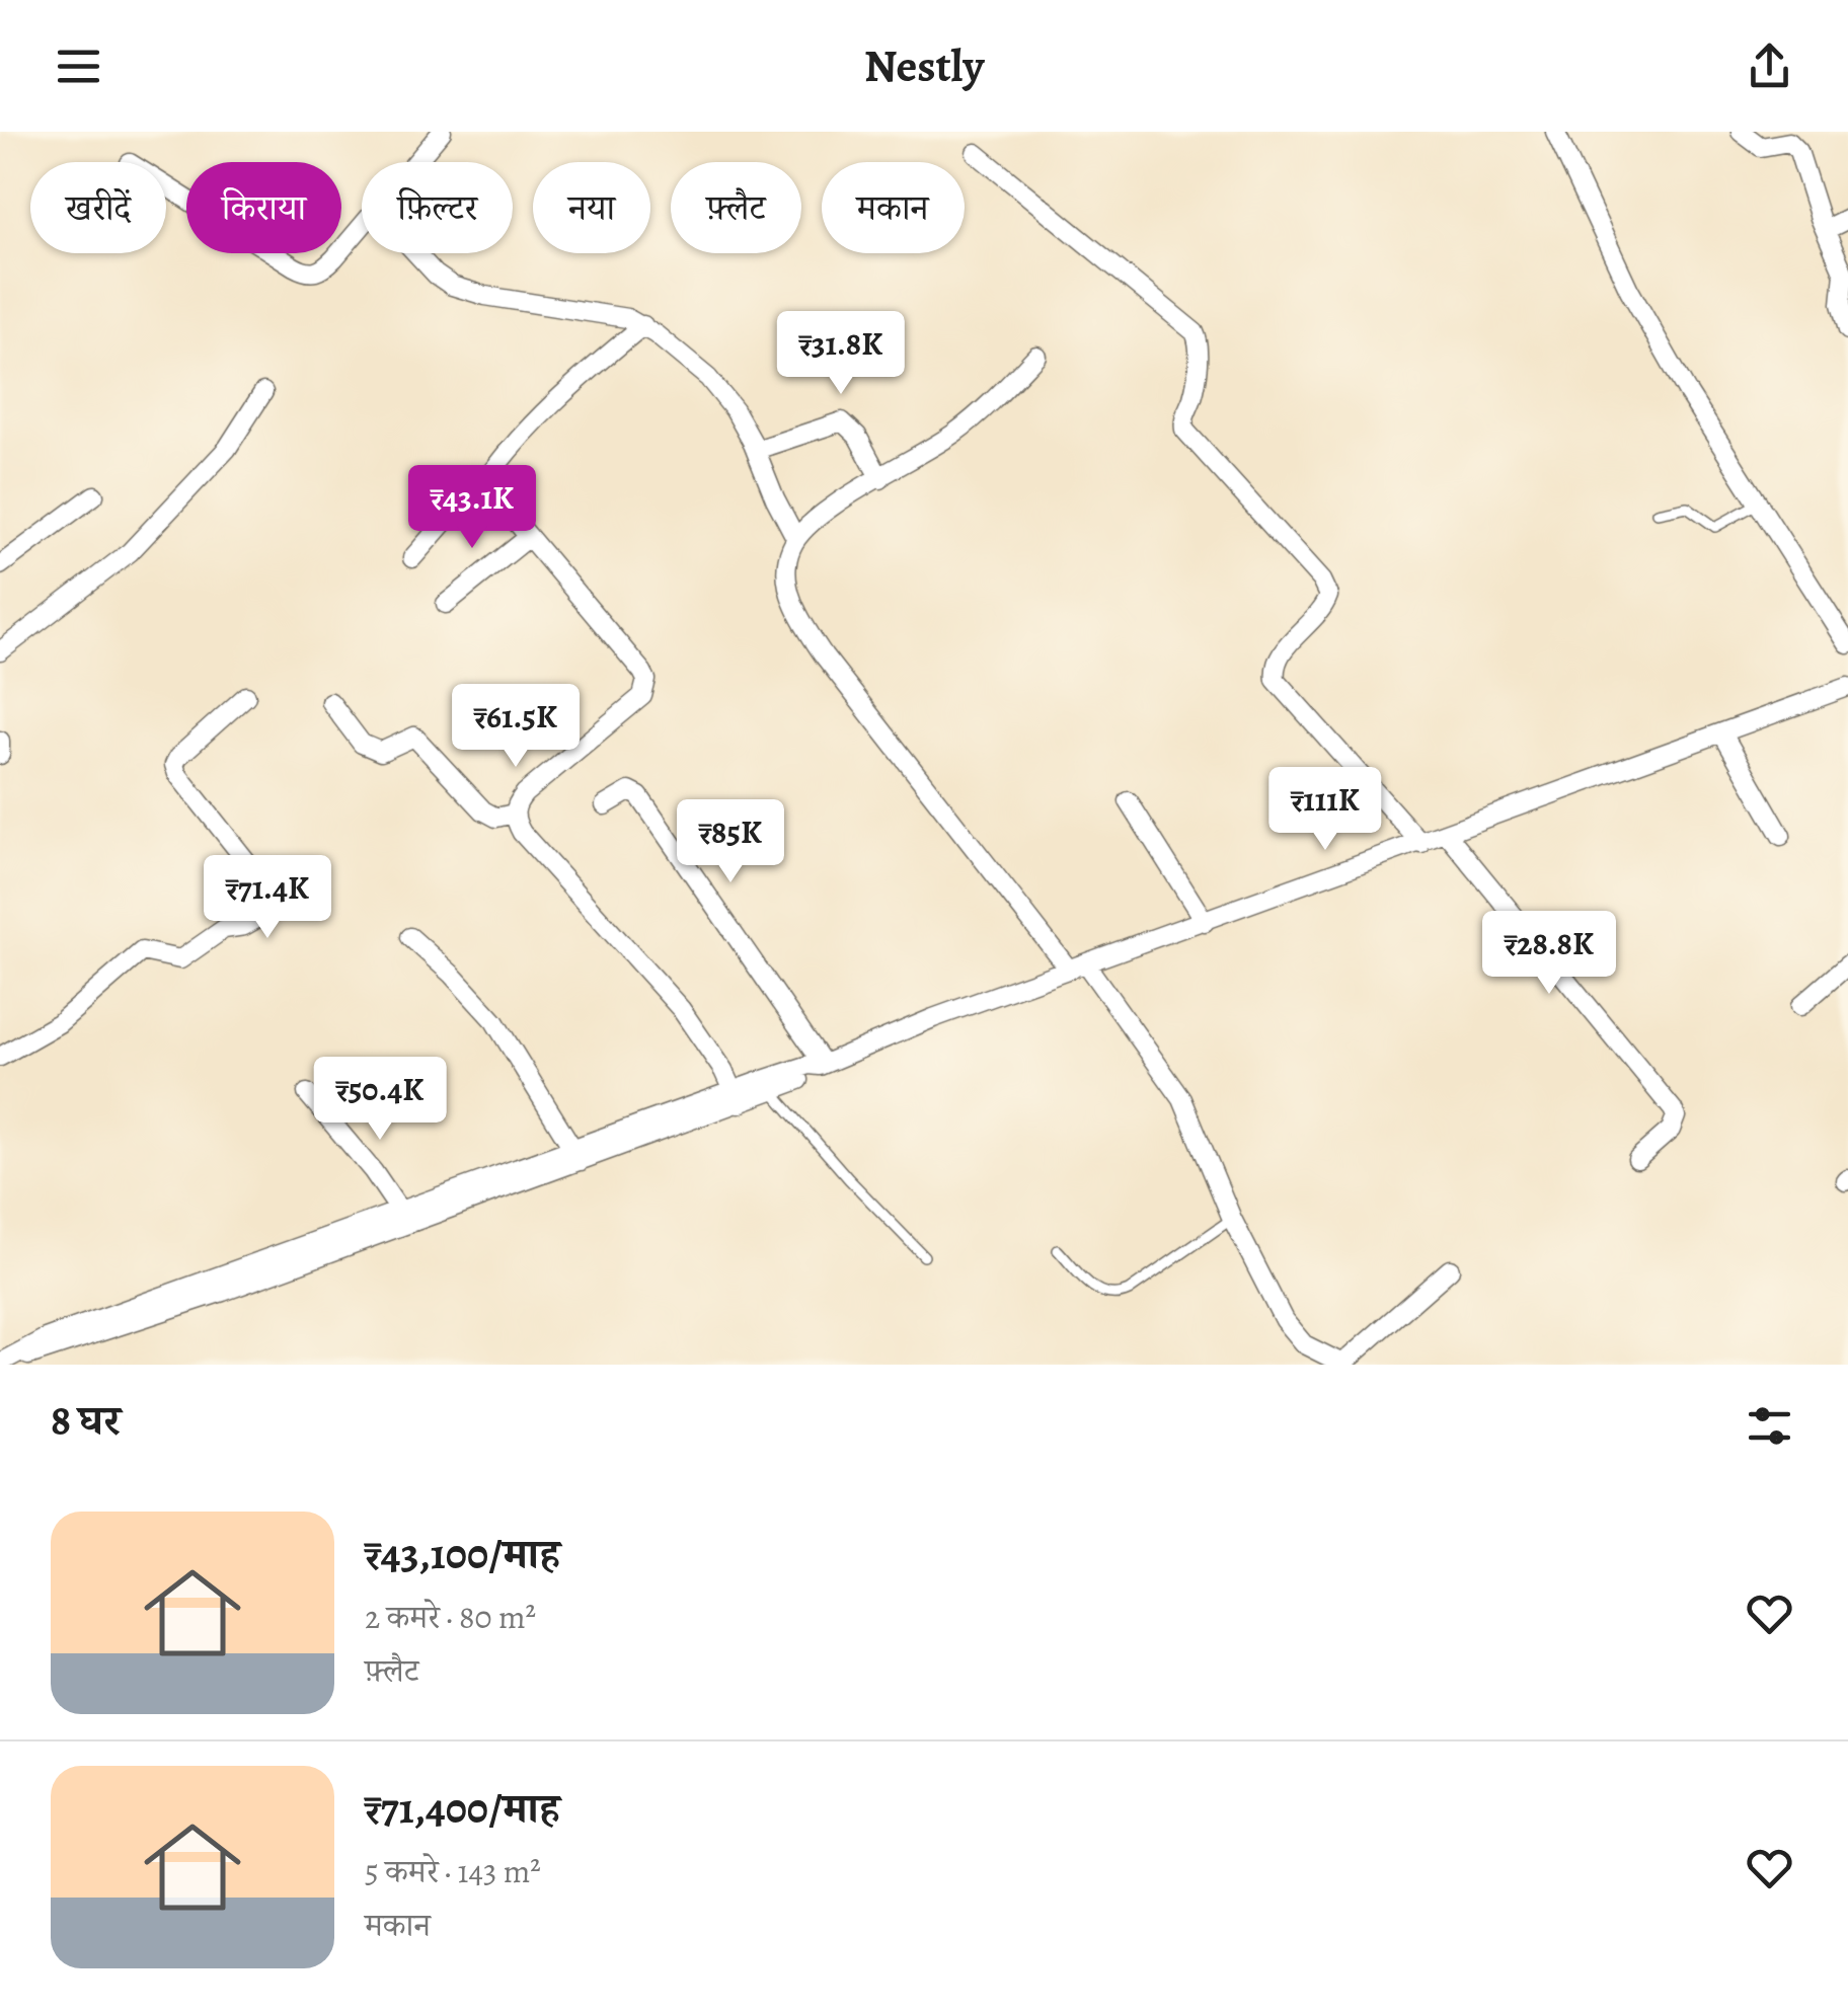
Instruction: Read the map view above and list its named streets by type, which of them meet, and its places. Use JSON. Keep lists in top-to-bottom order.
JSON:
{
  "page": {
    "header": "Nestly",
    "chip": [
      "खरीदें",
      "किराया",
      "फ़िल्टर",
      "नया",
      "फ़्लैट",
      "मकान"
    ],
    "price": [
      "₹31.8K",
      "₹43.1K",
      "₹61.5K",
      "₹111K",
      "₹85K",
      "₹71.4K",
      "₹28.8K",
      "₹50.4K"
    ],
    "heading": "8 घर",
    "list": [
      {
        "name": "₹43,100/माह",
        "note": "2 कमरे · 80 m² · फ़्लैट"
      },
      {
        "name": "₹71,400/माह",
        "note": "5 कमरे · 143 m² · मकान"
      }
    ]
  }
}
